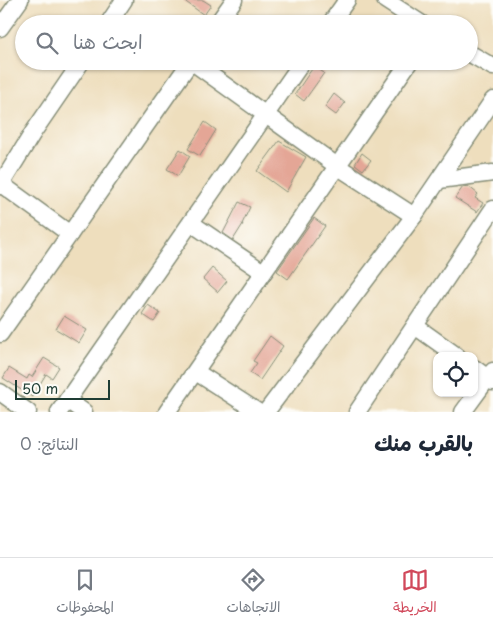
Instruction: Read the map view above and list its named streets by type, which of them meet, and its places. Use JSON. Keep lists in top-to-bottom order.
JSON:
{
  "scale_bar": "50 m",
  "page": {
    "search": "ابحث هنا",
    "scale": "50 m",
    "heading": ["بالقرب منك", "النتائج: 0"],
    "nav": ["الخريطة", "الاتجاهات", "المحفوظات"]
  }
}
